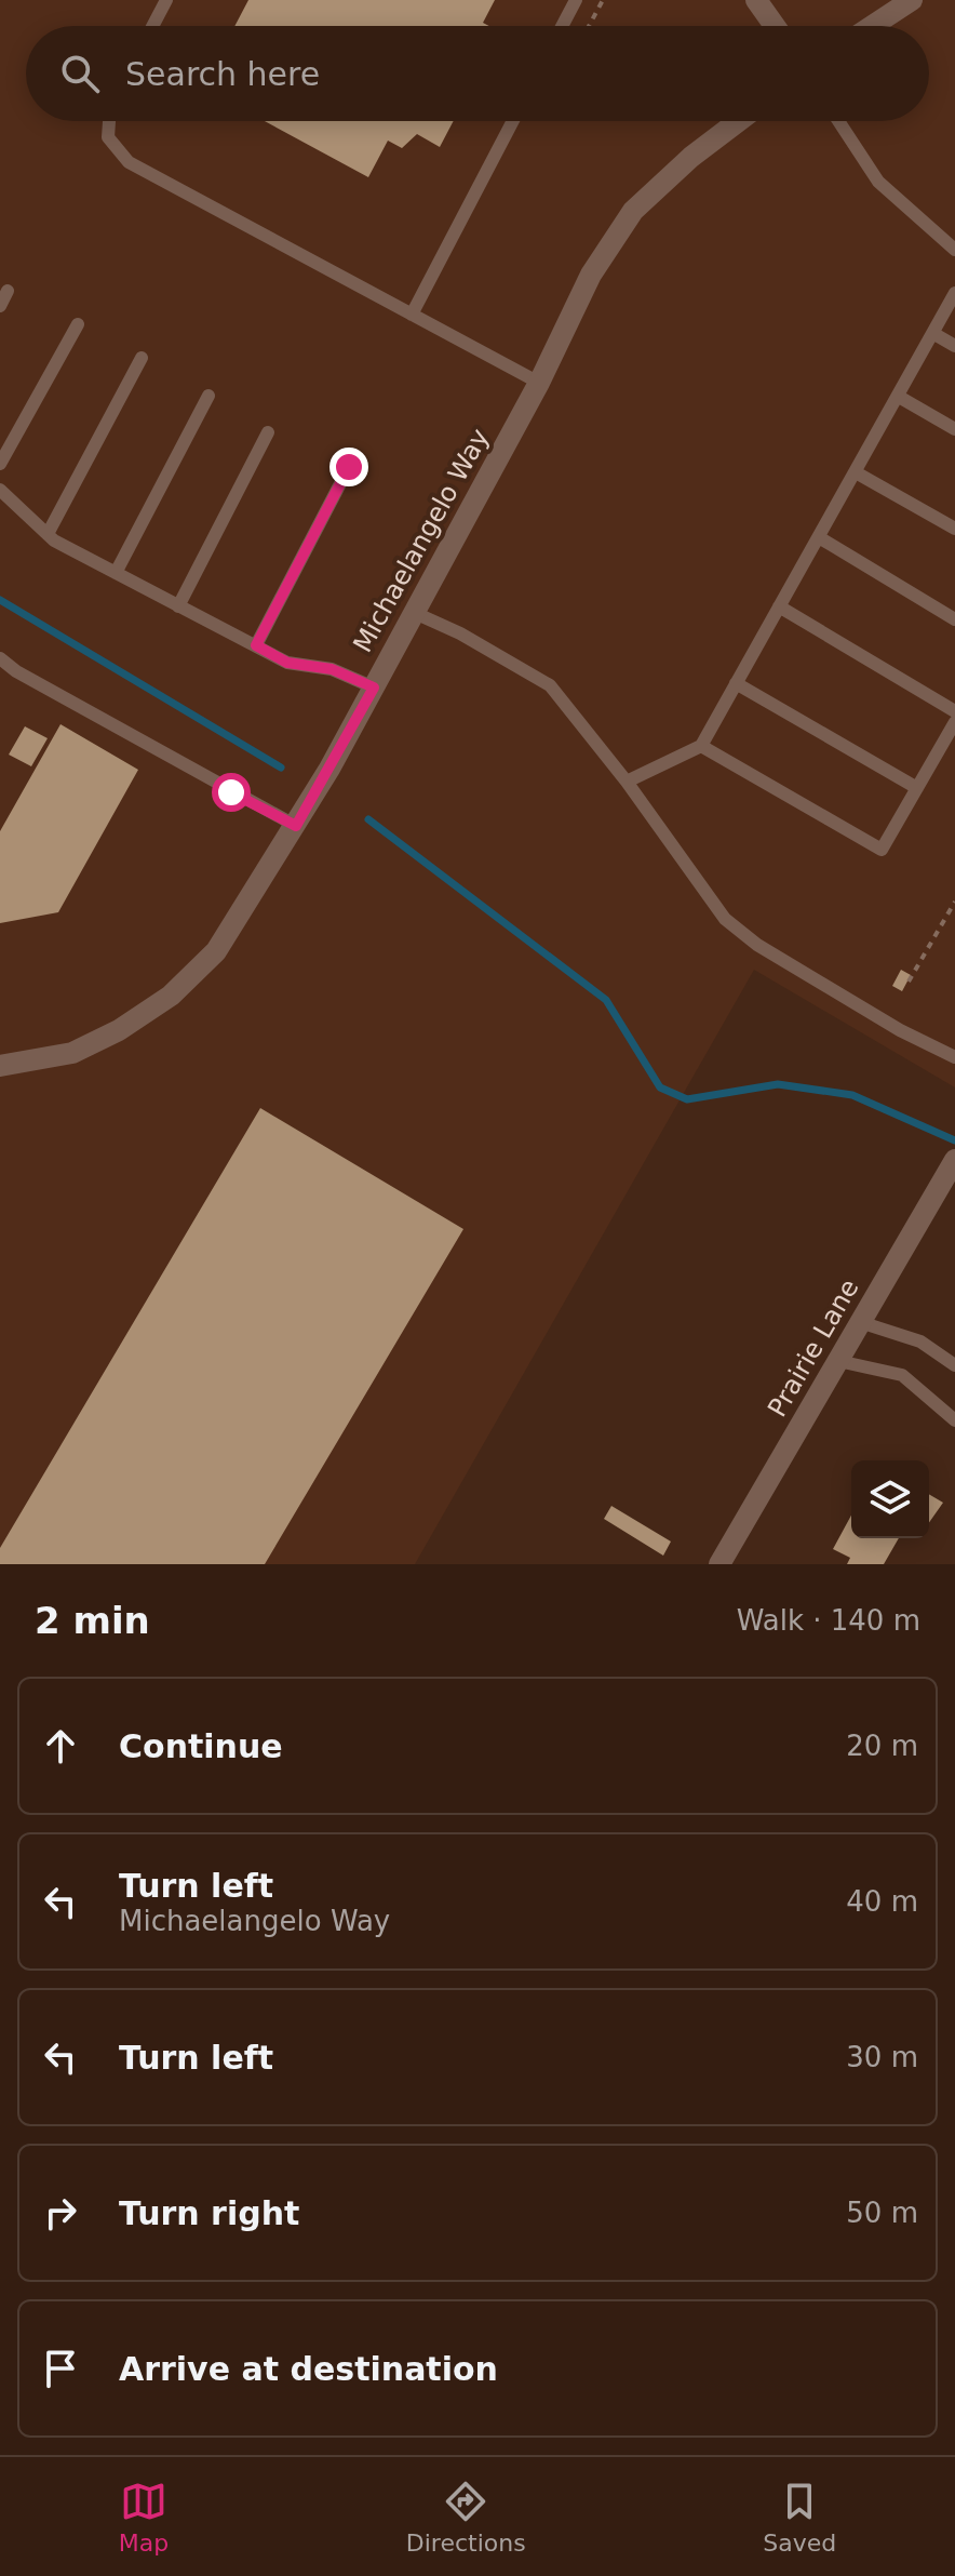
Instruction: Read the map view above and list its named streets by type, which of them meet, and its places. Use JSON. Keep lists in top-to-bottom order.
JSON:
{
  "streets": {
    "street": ["Michaelangelo Way", "Prairie Lane"]
  },
  "page": {
    "search": "Search here",
    "heading": ["2 min", "Walk · 140 m"],
    "list": [
      ["Continue", "20 m"],
      ["Turn left", "Michaelangelo Way", "40 m"],
      ["Turn left", "30 m"],
      ["Turn right", "50 m"],
      "Arrive at destination"
    ],
    "nav": ["Map", "Directions", "Saved"]
  }
}
